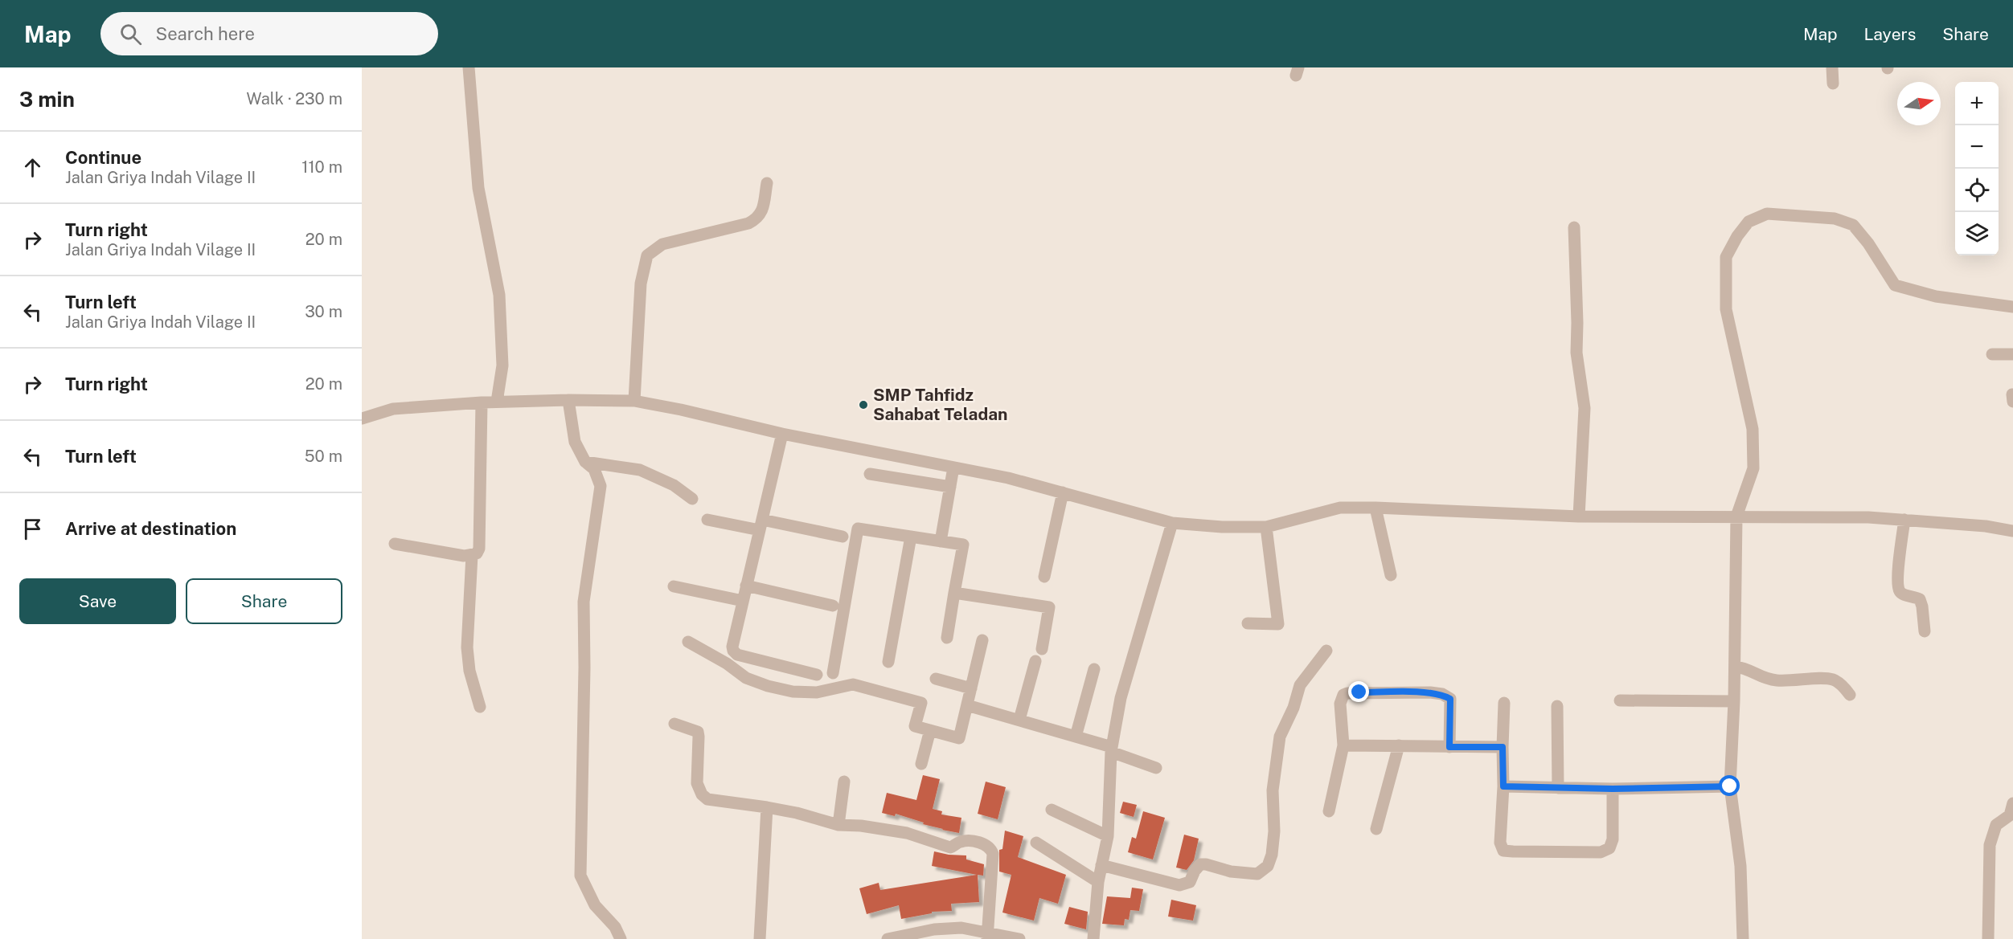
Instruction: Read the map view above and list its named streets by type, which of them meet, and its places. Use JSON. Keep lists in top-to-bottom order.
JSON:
{
  "places": ["SMP Tahfidz Sahabat Teladan"],
  "north": "right",
  "page": {
    "header": "Map",
    "search": "Search here",
    "nav": ["Map", "Layers", "Share"],
    "heading": ["3 min", "Walk · 230 m"],
    "map_buttons": ["+", "−"],
    "list": [
      ["Continue", "Jalan Griya Indah Vilage II", "110 m"],
      ["Turn right", "Jalan Griya Indah Vilage II", "20 m"],
      ["Turn left", "Jalan Griya Indah Vilage II", "30 m"],
      ["Turn right", "20 m"],
      ["Turn left", "50 m"],
      "Arrive at destination"
    ],
    "buttons": ["Save", "Share"]
  }
}
